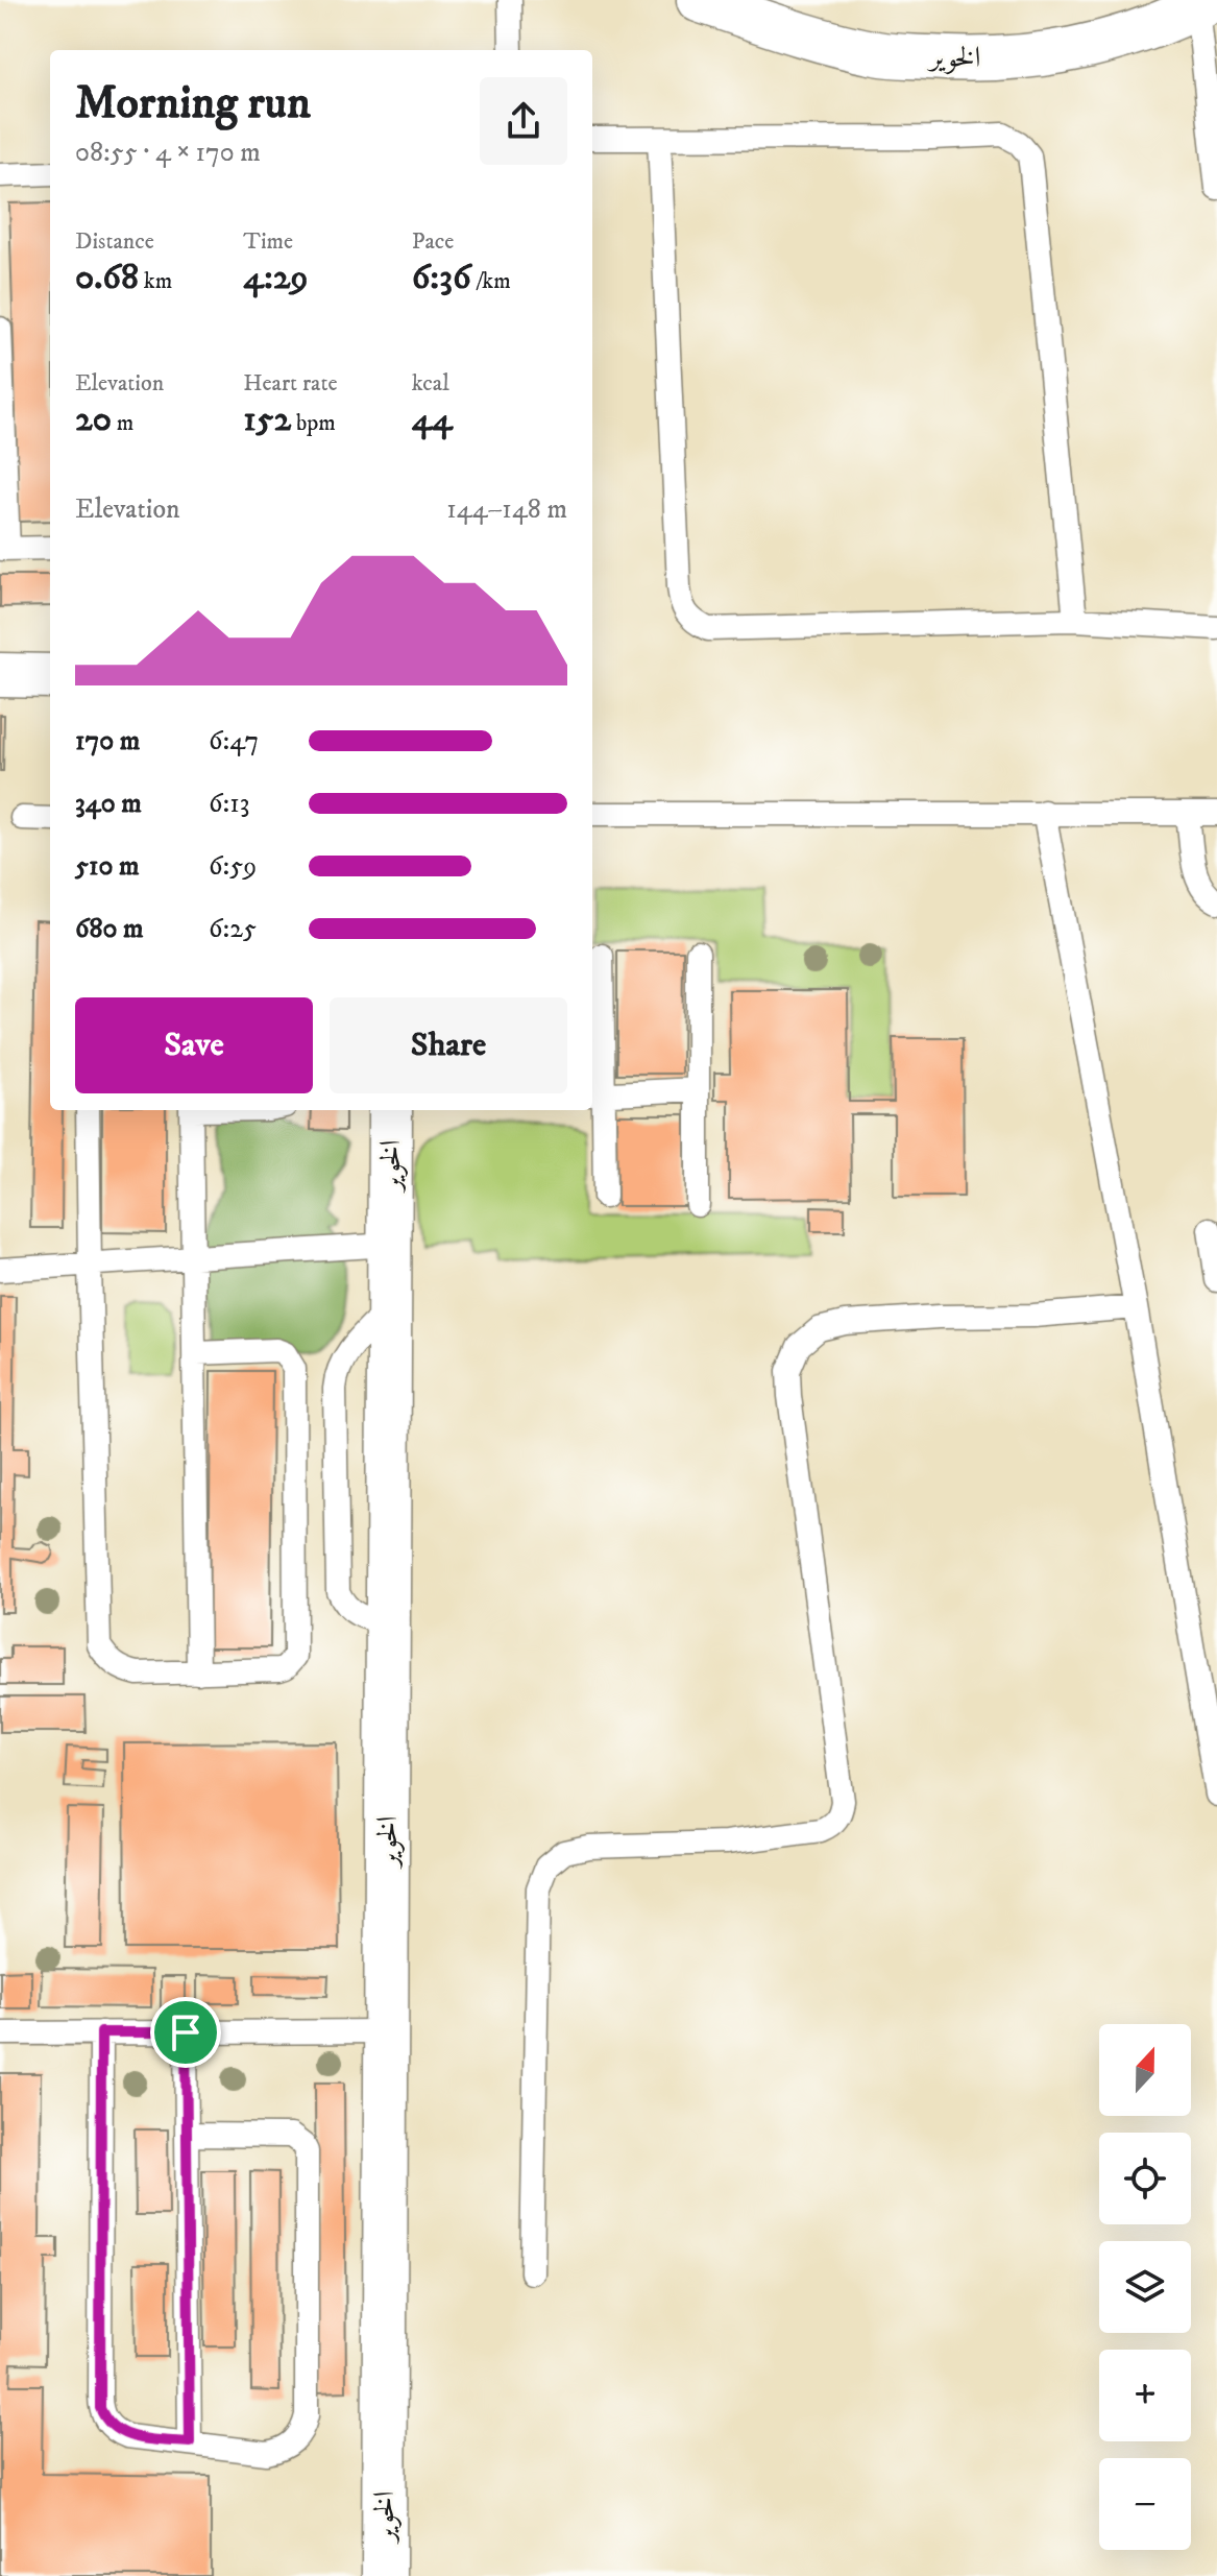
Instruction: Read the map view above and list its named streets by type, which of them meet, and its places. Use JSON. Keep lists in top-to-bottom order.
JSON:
{
  "streets": {
    "street": ["الخوير"]
  },
  "north": "top",
  "page": {
    "heading": ["Morning run", "08:55 · 4 × 170 m"],
    "stats": [
      ["Distance", "0.68 km"],
      ["Time", "4:29"],
      ["Pace", "6:36 /km"],
      ["Elevation", "20 m"],
      ["Heart rate", "152 bpm"],
      ["kcal", "44"]
    ],
    "chart": ["Elevation", "144–148 m"],
    "list": [
      {
        "name": "170 m",
        "note": "6:47"
      },
      {
        "name": "340 m",
        "note": "6:13"
      },
      {
        "name": "510 m",
        "note": "6:59"
      },
      {
        "name": "680 m",
        "note": "6:25"
      }
    ],
    "buttons": ["Save", "Share"],
    "map_buttons": ["+", "−"]
  }
}
